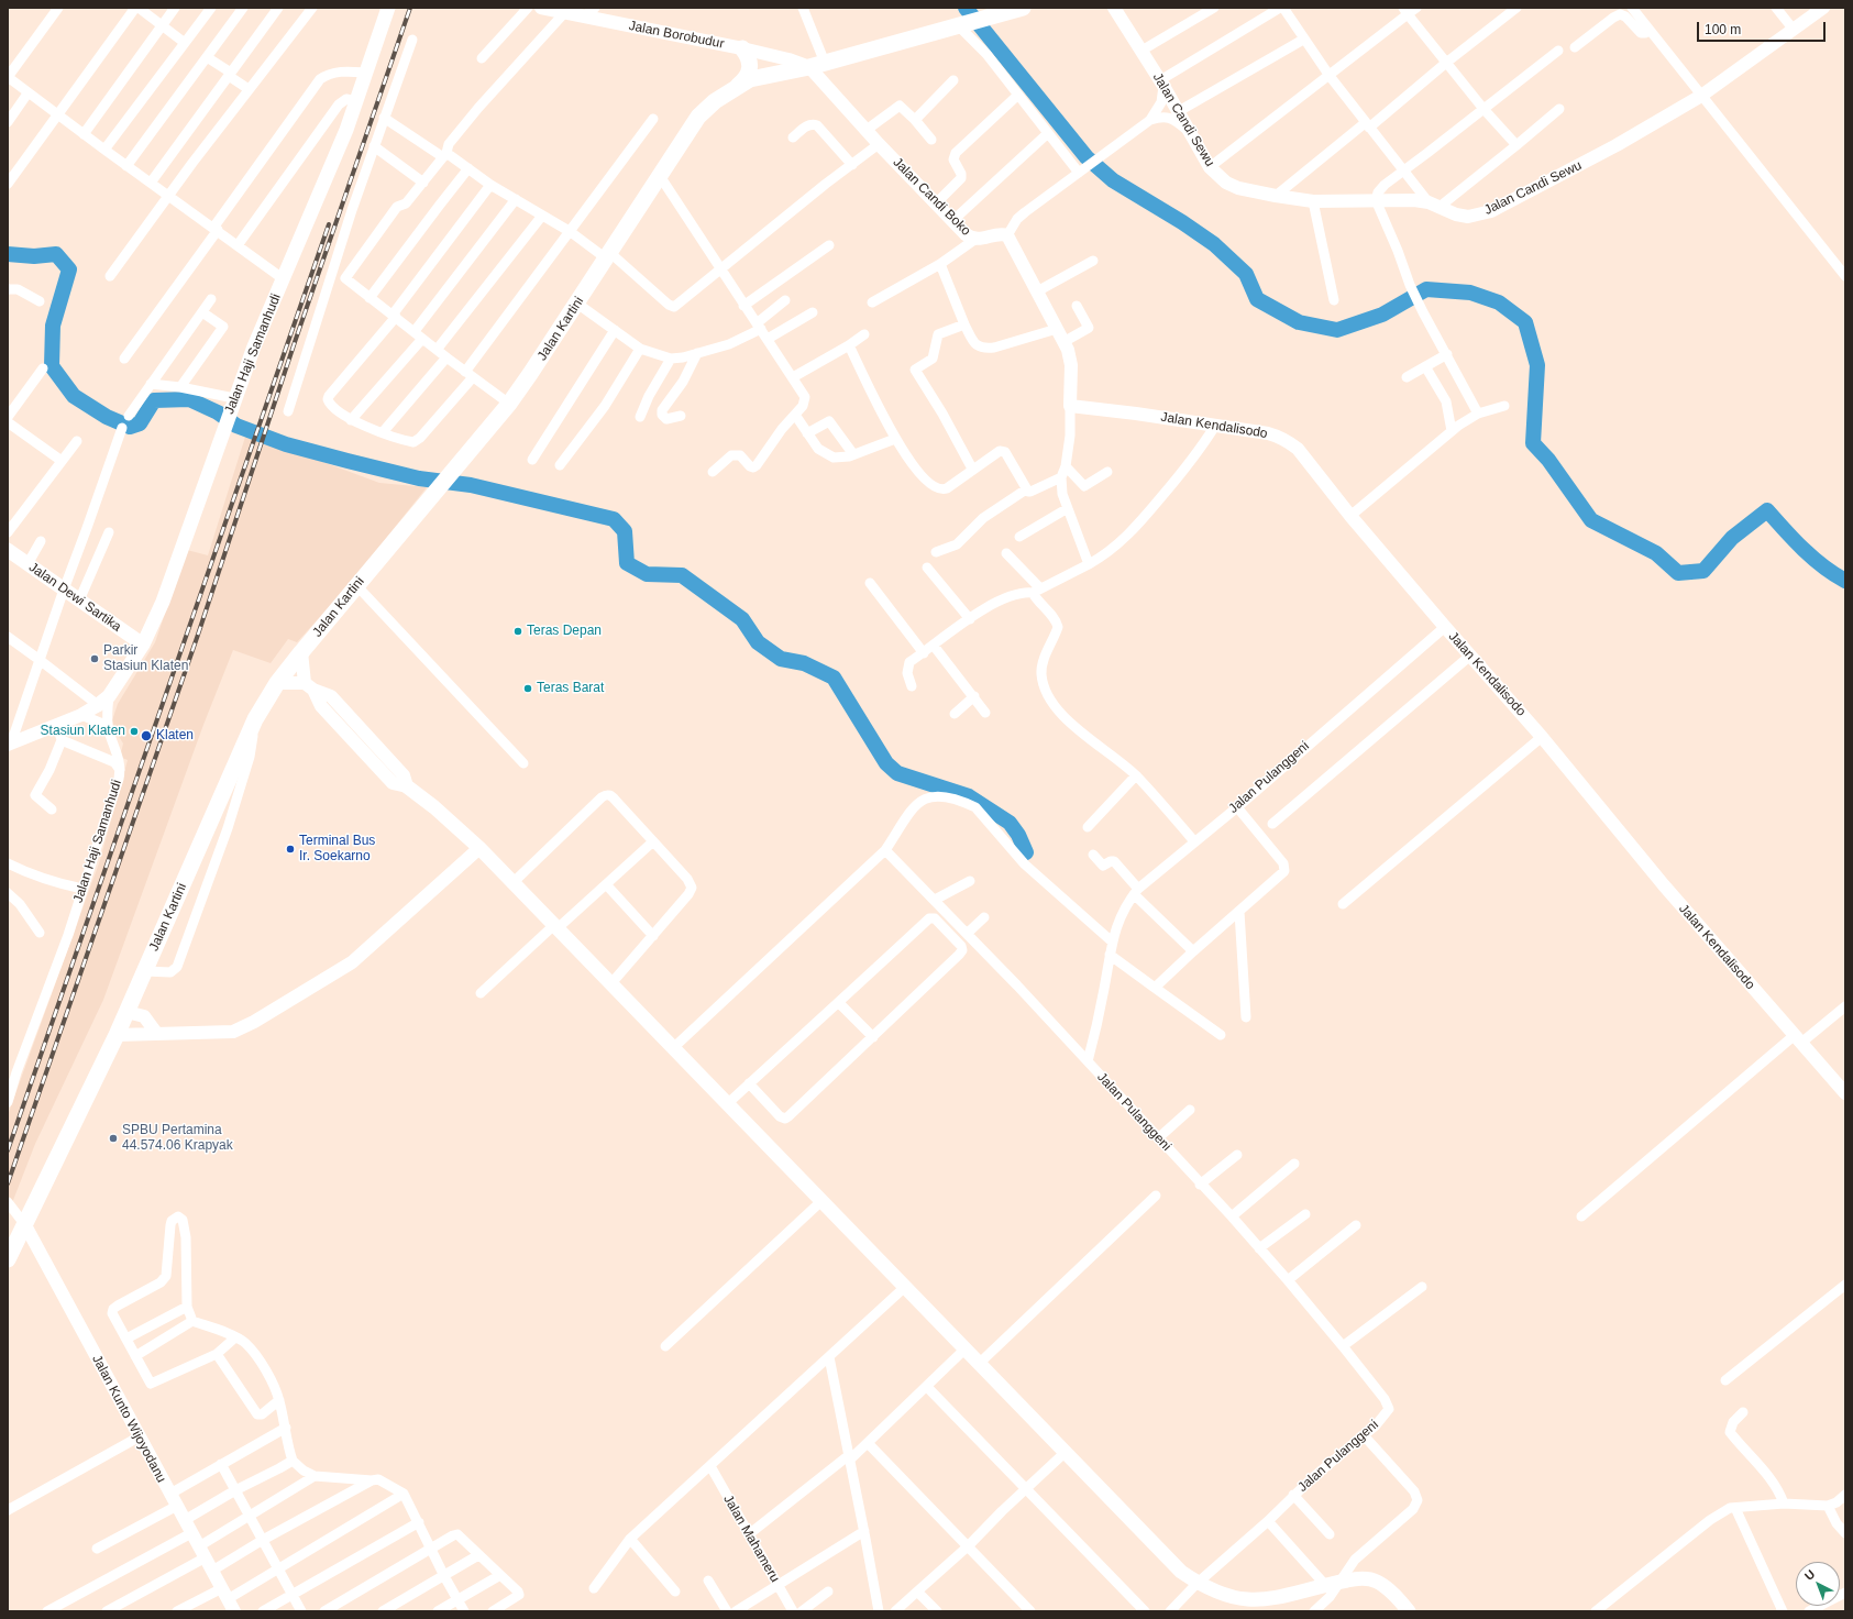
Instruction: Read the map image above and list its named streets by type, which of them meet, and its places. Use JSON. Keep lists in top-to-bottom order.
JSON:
{
  "streets": {
    "highway": ["Jalan Kartini"],
    "main road": ["Jalan Haji Samanhudi", "Jalan Dewi Sartika"],
    "street": [
      "Jalan Borobudur",
      "Jalan Candi Sewu",
      "Jalan Candi Boko",
      "Jalan Kendalisodo",
      "Jalan Pulanggeni",
      "Jalan Kunto Wijoyodanu",
      "Jalan Mahameru"
    ]
  },
  "crossings": [
    ["Jalan Borobudur", "Jalan Candi Boko"],
    ["Jalan Borobudur", "Jalan Kartini"],
    ["Jalan Candi Boko", "Jalan Kartini"],
    ["Jalan Kartini", "Jalan Kunto Wijoyodanu"],
    ["Jalan Haji Samanhudi", "Jalan Dewi Sartika"],
    ["Jalan Kendalisodo", "Jalan Pulanggeni"]
  ],
  "places": [
    "Teras Depan",
    "Parkir Stasiun Klaten",
    "Teras Barat",
    "Stasiun Klaten",
    "Klaten",
    "Terminal Bus Ir. Soekarno",
    "SPBU Pertamina 44.574.06 Krapyak"
  ],
  "scale_bar": "100 m",
  "north": "top left"
}
